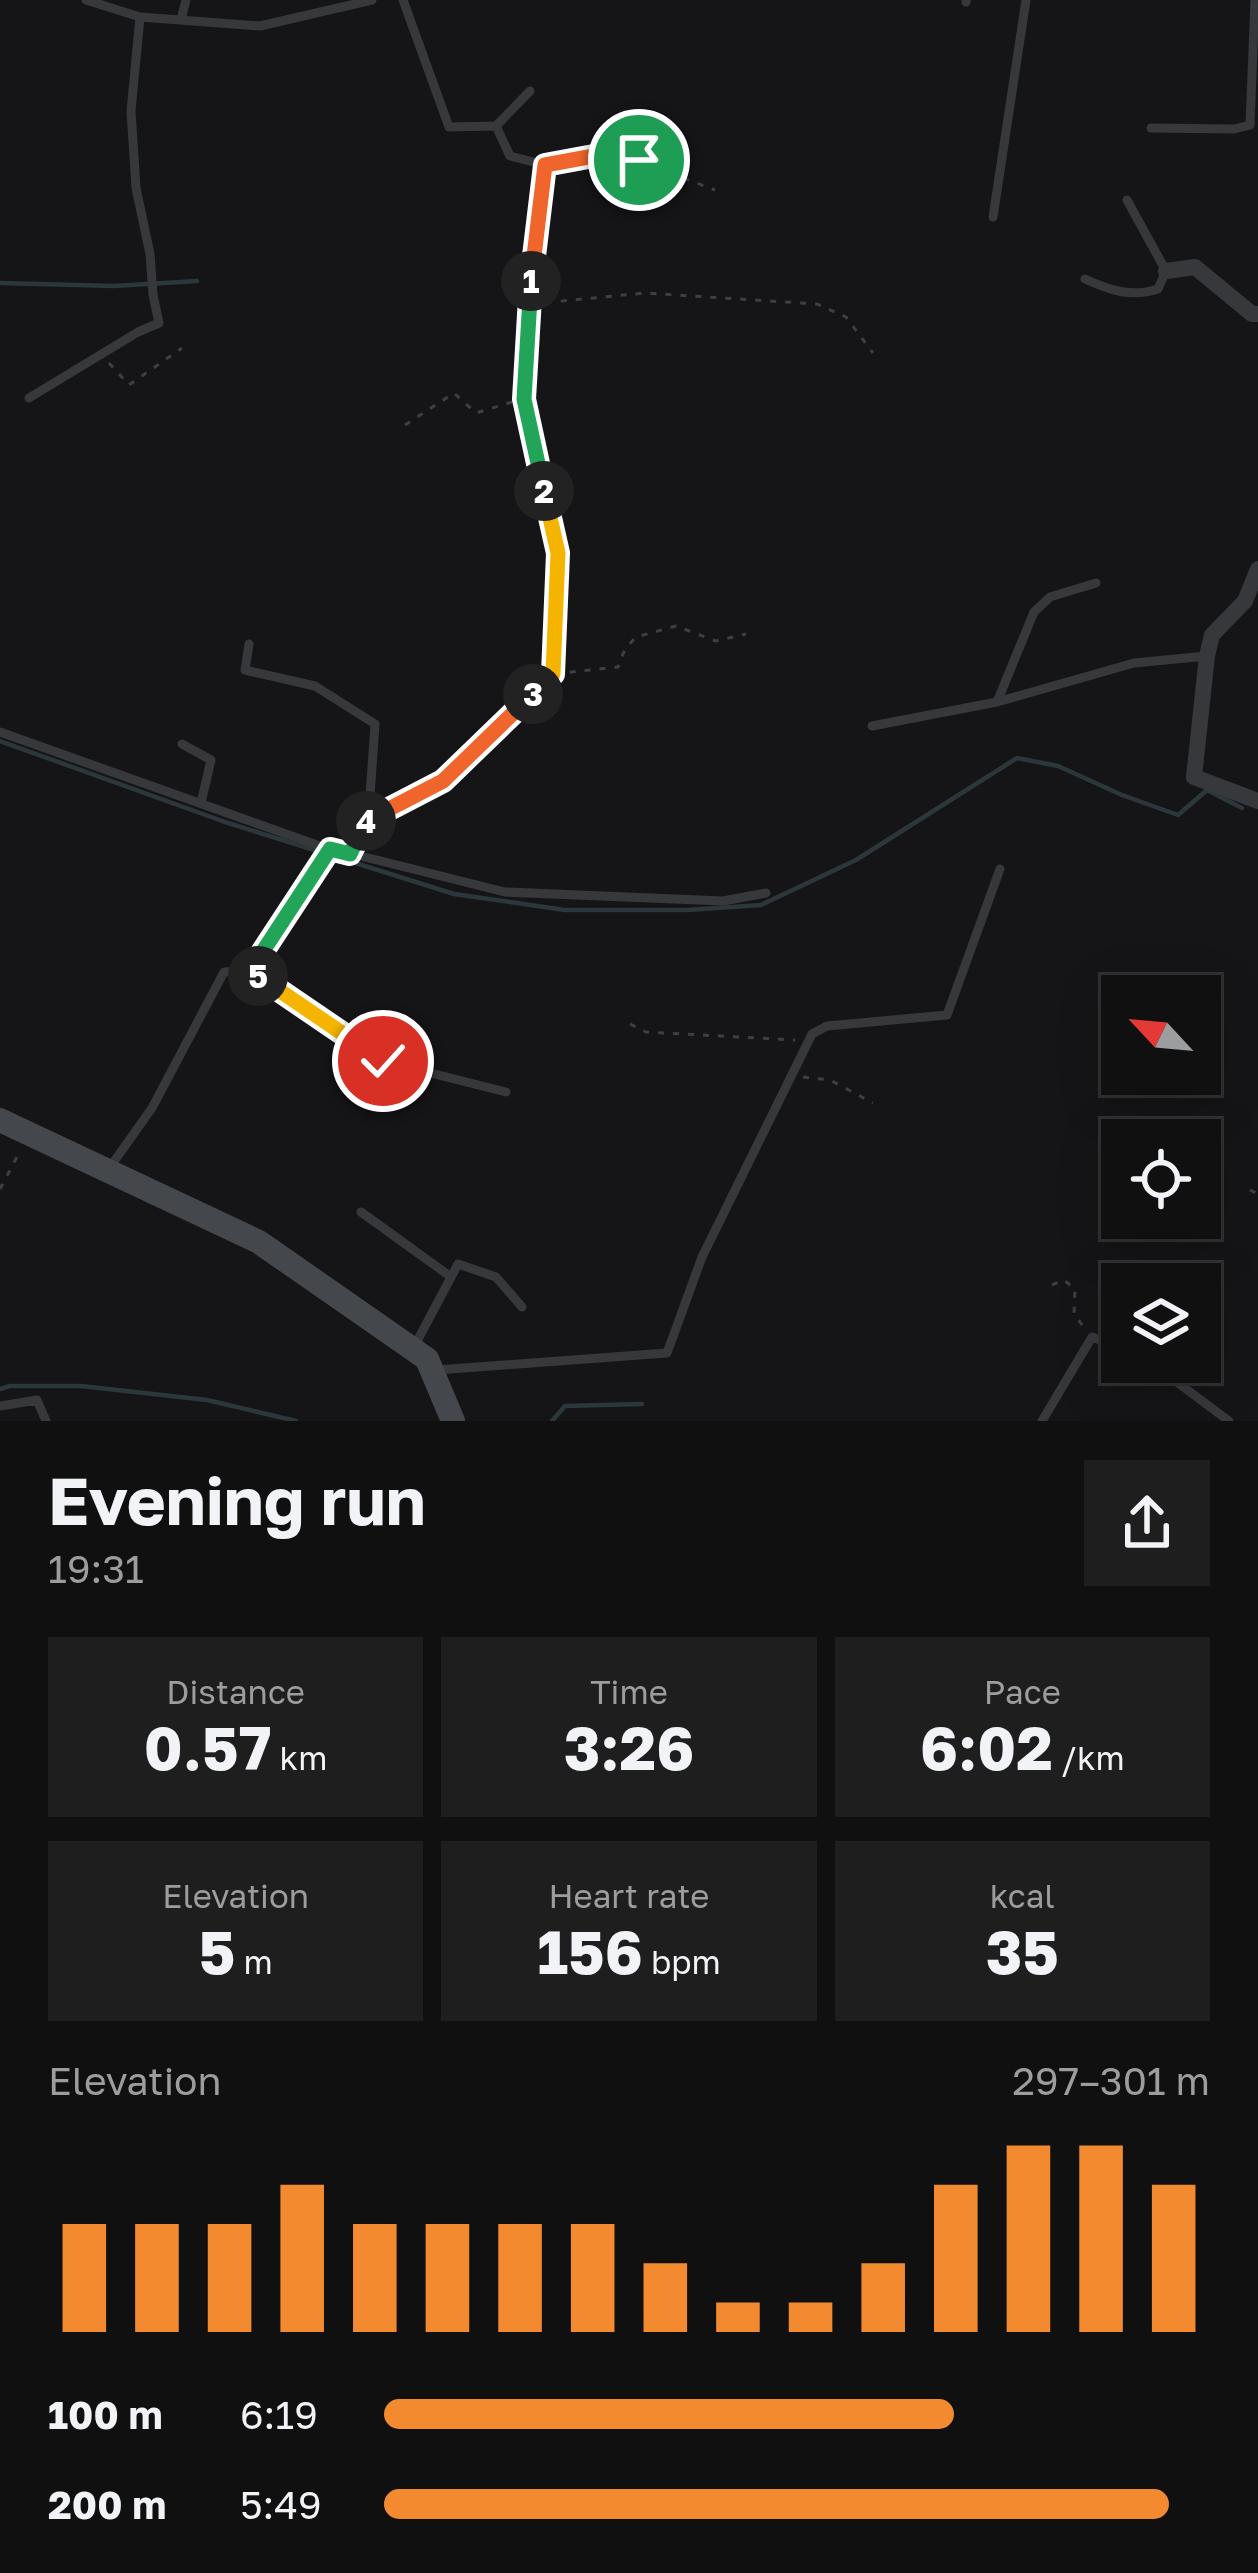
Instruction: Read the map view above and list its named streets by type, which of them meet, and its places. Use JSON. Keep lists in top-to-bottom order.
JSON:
{
  "north": "top left",
  "page": {
    "pins": [
      "1",
      "2",
      "3",
      "4",
      "5"
    ],
    "heading": ["Evening run", "19:31"],
    "stats": [
      ["Distance", "0.57 km"],
      ["Time", "3:26"],
      ["Pace", "6:02 /km"],
      ["Elevation", "5 m"],
      ["Heart rate", "156 bpm"],
      ["kcal", "35"]
    ],
    "chart": ["Elevation", "297–301 m"],
    "list": [
      {
        "name": "100 m",
        "note": "6:19"
      },
      {
        "name": "200 m",
        "note": "5:49"
      }
    ]
  }
}
